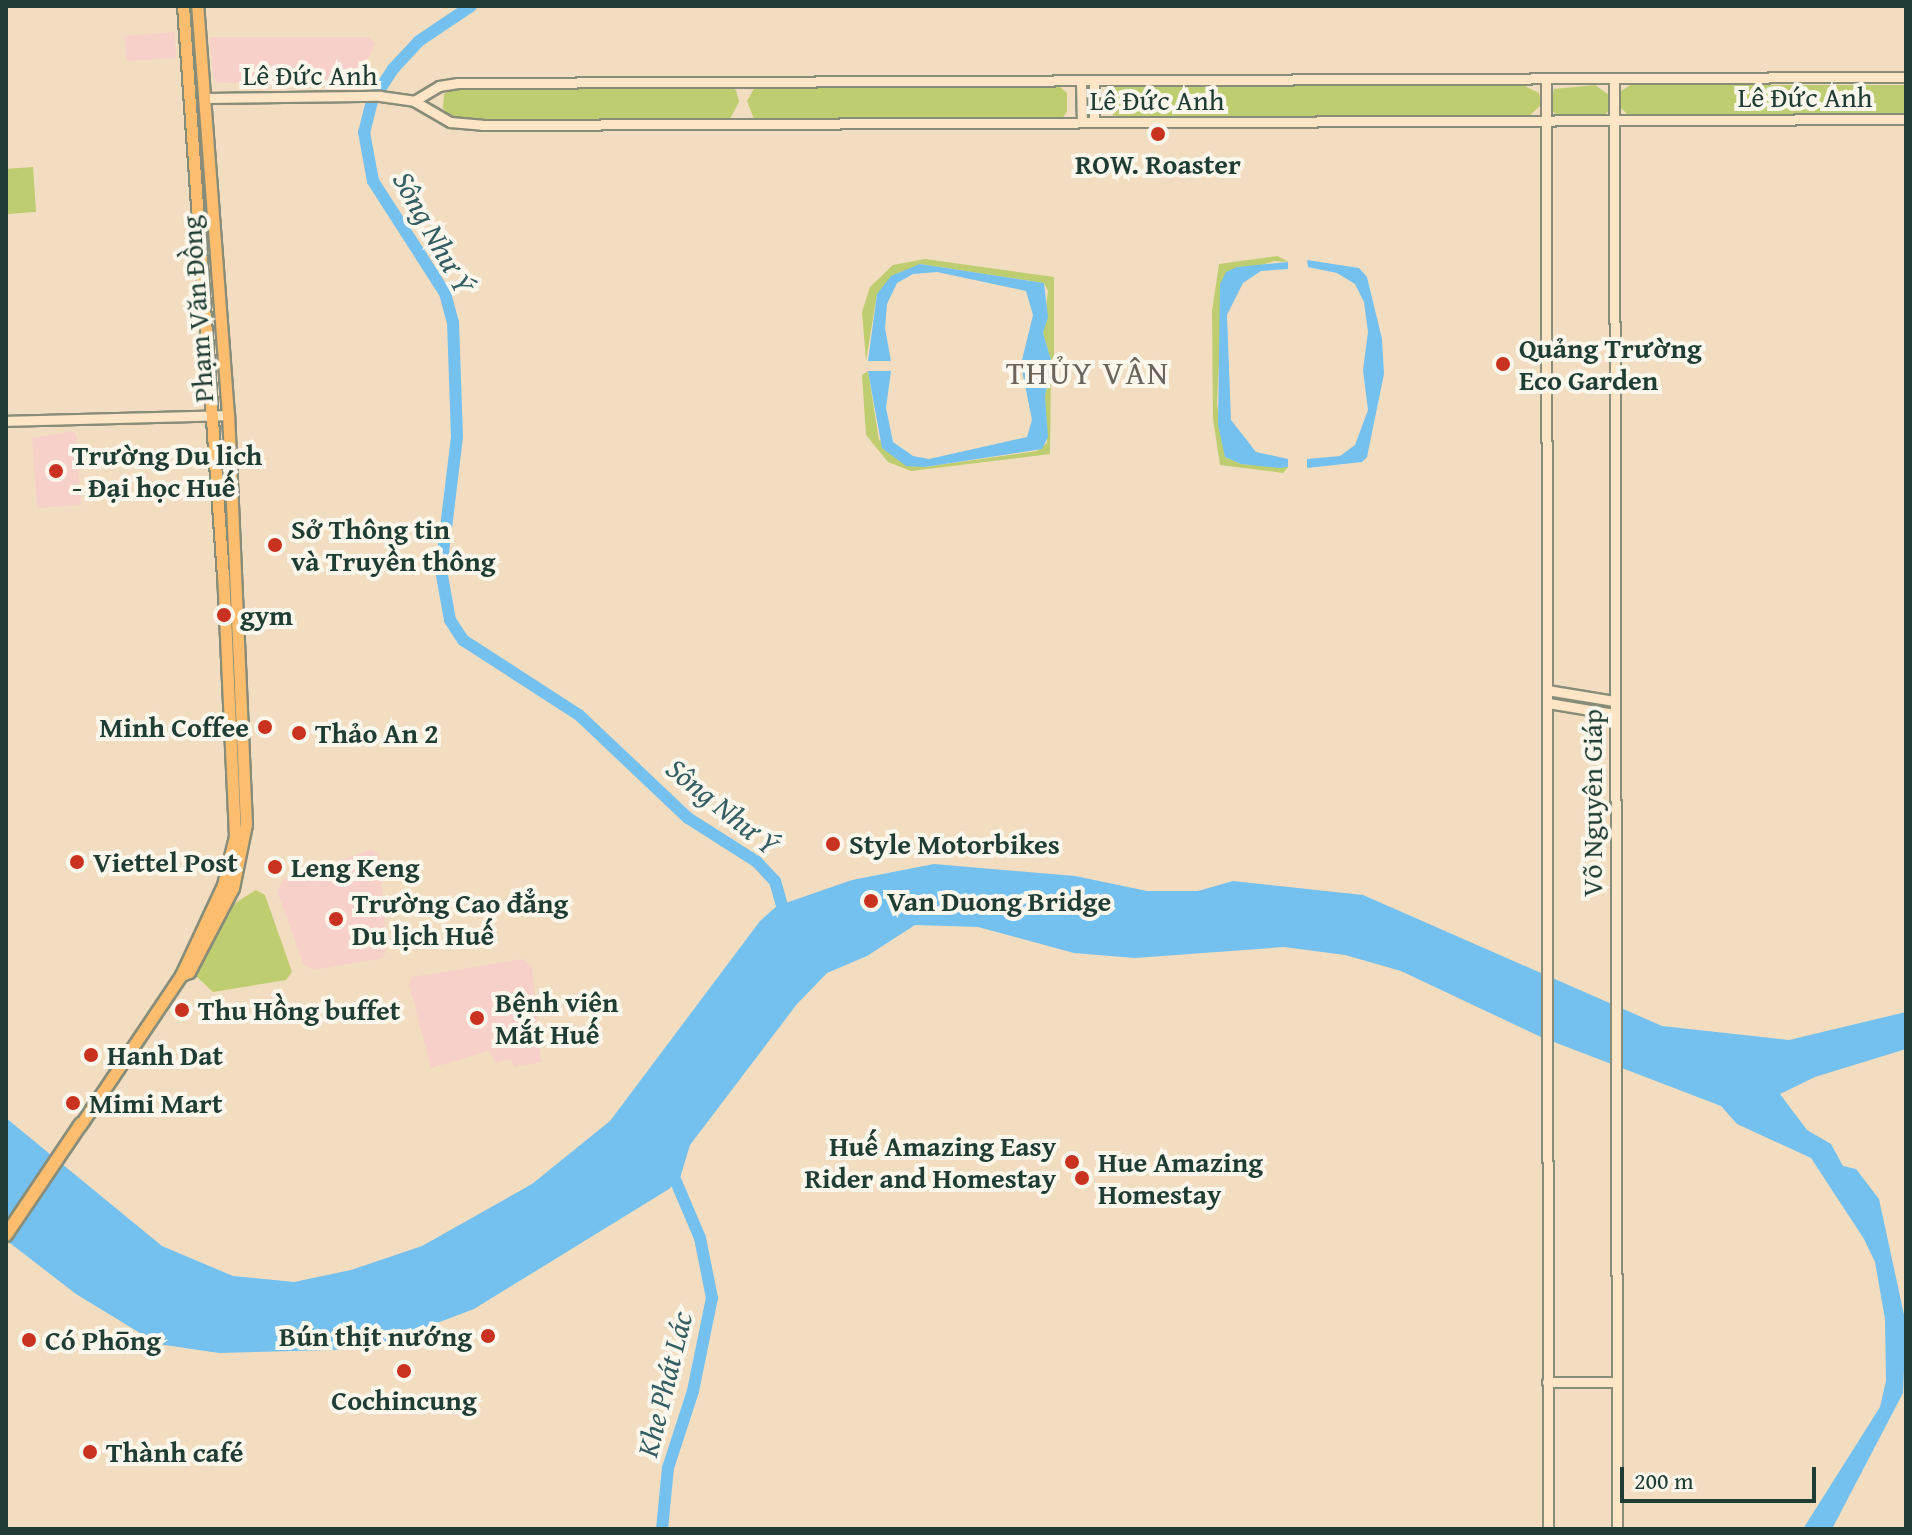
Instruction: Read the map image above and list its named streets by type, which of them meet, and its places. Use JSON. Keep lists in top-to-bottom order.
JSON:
{
  "streets": {
    "main road": ["Phạm Văn Đồng"],
    "street": ["Lê Đức Anh", "Võ Nguyên Giáp"]
  },
  "crossings": [
    ["Lê Đức Anh", "Phạm Văn Đồng"],
    ["Lê Đức Anh", "Võ Nguyên Giáp"]
  ],
  "districts": ["THỦY VÂN"],
  "water": ["Sông Như Ý", "Khe Phát Lác"],
  "places": [
    "ROW. Roaster",
    "Quảng Trường Eco Garden",
    "Trường Du lịch - Đại học Huế",
    "Sở Thông tin và Truyền thông",
    "gym",
    "Minh Coffee",
    "Thảo An 2",
    "Style Motorbikes",
    "Viettel Post",
    "Leng Keng",
    "Van Duong Bridge",
    "Trường Cao đẳng Du lịch Huế",
    "Thu Hồng buffet",
    "Bệnh viện Mắt Huế",
    "Hanh Dat",
    "Mimi Mart",
    "Huế Amazing Easy Rider and Homestay",
    "Hue Amazing Homestay",
    "Bún thịt nướng",
    "Có Phōng",
    "Cochincung",
    "Thành café"
  ],
  "scale_bar": "200 m"
}
